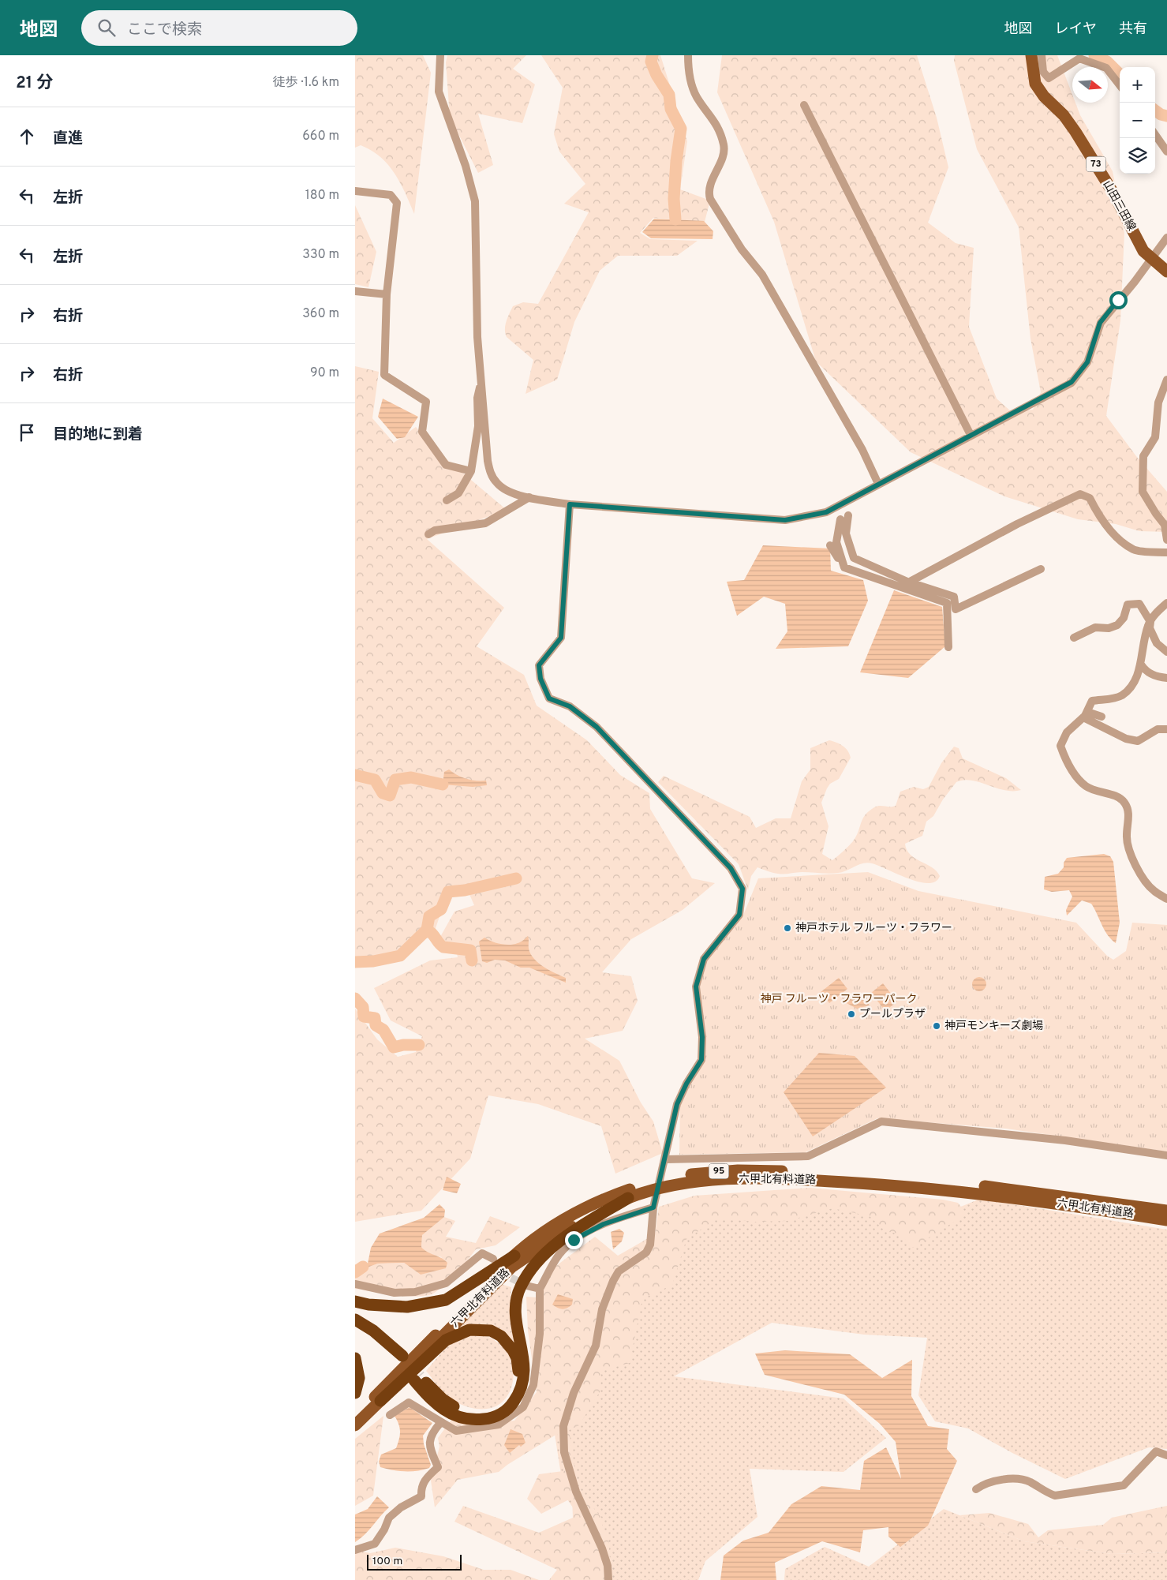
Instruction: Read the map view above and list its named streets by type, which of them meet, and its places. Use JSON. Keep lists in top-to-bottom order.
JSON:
{
  "streets": {
    "main road": [
      "73",
      "山田三田線",
      "95",
      "六甲北有料道路"
    ]
  },
  "parks": ["神戸 フルーツ・フラワーパーク"],
  "places": ["神戸ホテル フルーツ・フラワー", "プールプラザ", "神戸モンキーズ劇場"],
  "scale_bar": "100 m",
  "north": "right",
  "page": {
    "header": "地図",
    "search": "ここで検索",
    "nav": ["地図", "レイヤ", "共有"],
    "heading": ["21 分", "徒歩 · 1.6 km"],
    "map_buttons": ["+", "−"],
    "list": [
      ["直進", "660 m"],
      ["左折", "180 m"],
      ["左折", "330 m"],
      ["右折", "360 m"],
      ["右折", "90 m"],
      "目的地に到着"
    ],
    "scale": "100 m"
  }
}
